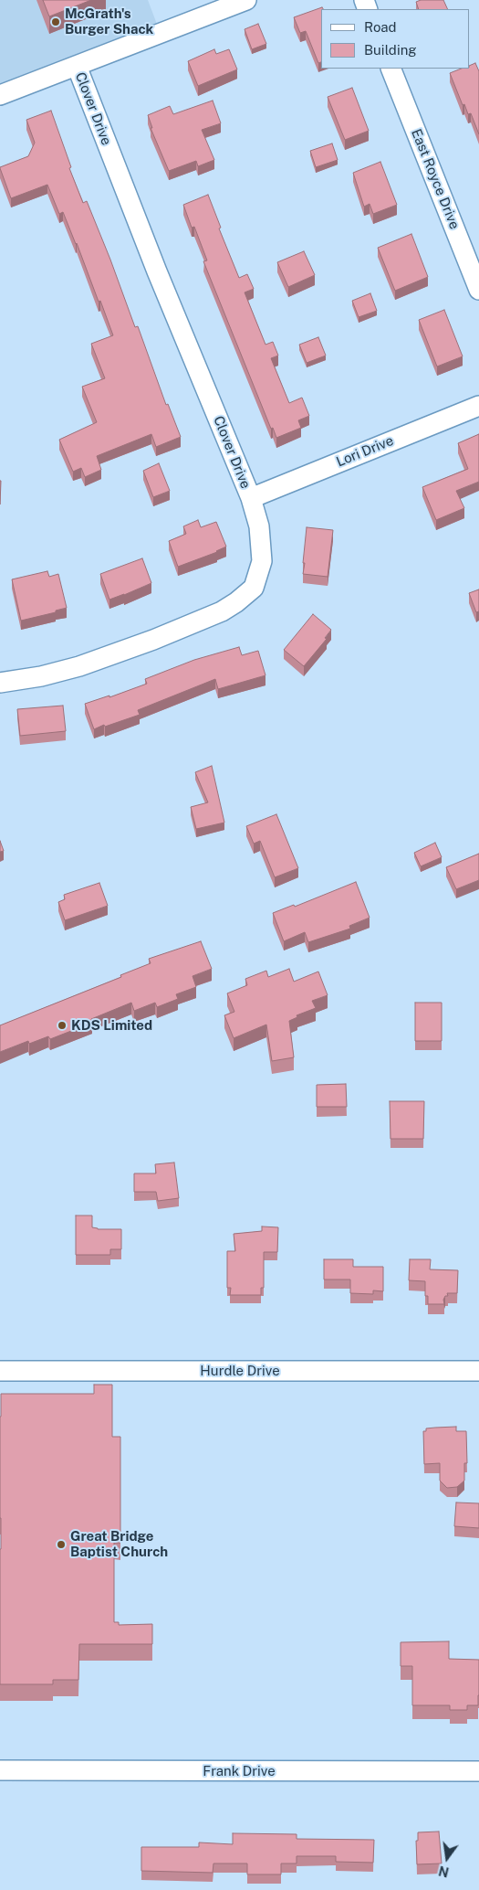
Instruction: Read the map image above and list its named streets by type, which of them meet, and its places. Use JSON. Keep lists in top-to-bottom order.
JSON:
{
  "streets": {
    "street": [
      "Clover Drive",
      "East Royce Drive",
      "Lori Drive",
      "Hurdle Drive",
      "Frank Drive"
    ]
  },
  "crossings": [
    ["Clover Drive", "Lori Drive"]
  ],
  "places": ["McGrath's Burger Shack", "KDS Limited", "Great Bridge Baptist Church"],
  "legend": ["Road", "Building"],
  "north": "bottom"
}
